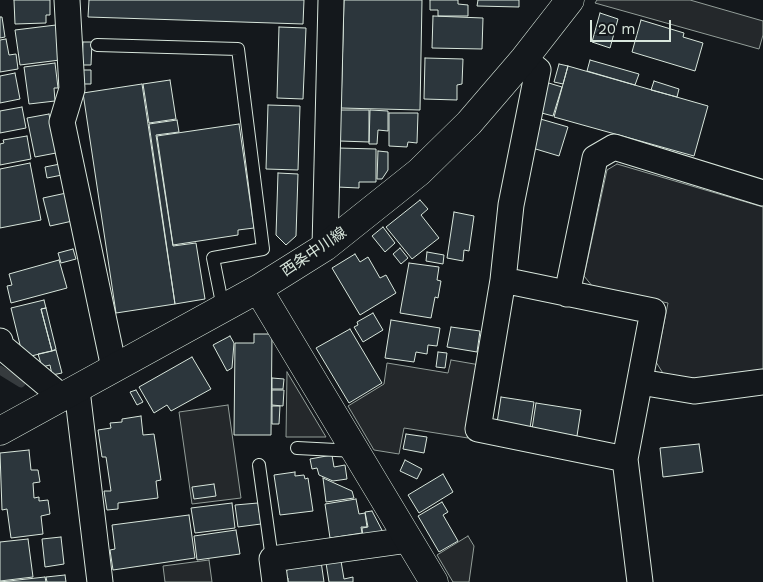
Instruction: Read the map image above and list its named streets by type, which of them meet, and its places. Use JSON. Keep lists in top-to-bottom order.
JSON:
{
  "streets": {
    "main road": ["西条中川線"]
  },
  "scale_bar": "20 m"
}
